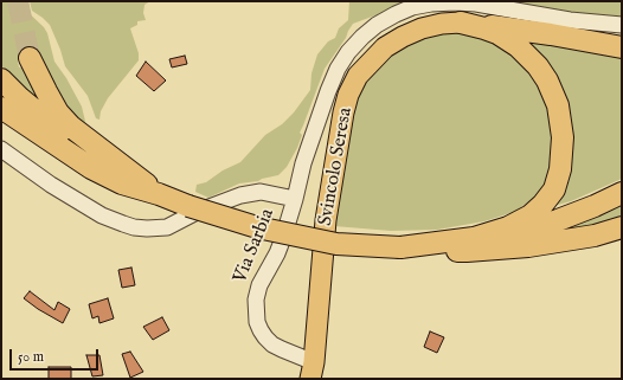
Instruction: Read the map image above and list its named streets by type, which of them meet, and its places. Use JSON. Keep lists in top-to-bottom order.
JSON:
{
  "streets": {
    "main road": ["Svincolo Seresa"],
    "street": ["Via Sarbia"]
  },
  "crossings": [
    ["Svincolo Seresa", "Via Sarbia"]
  ],
  "scale_bar": "50 m"
}
